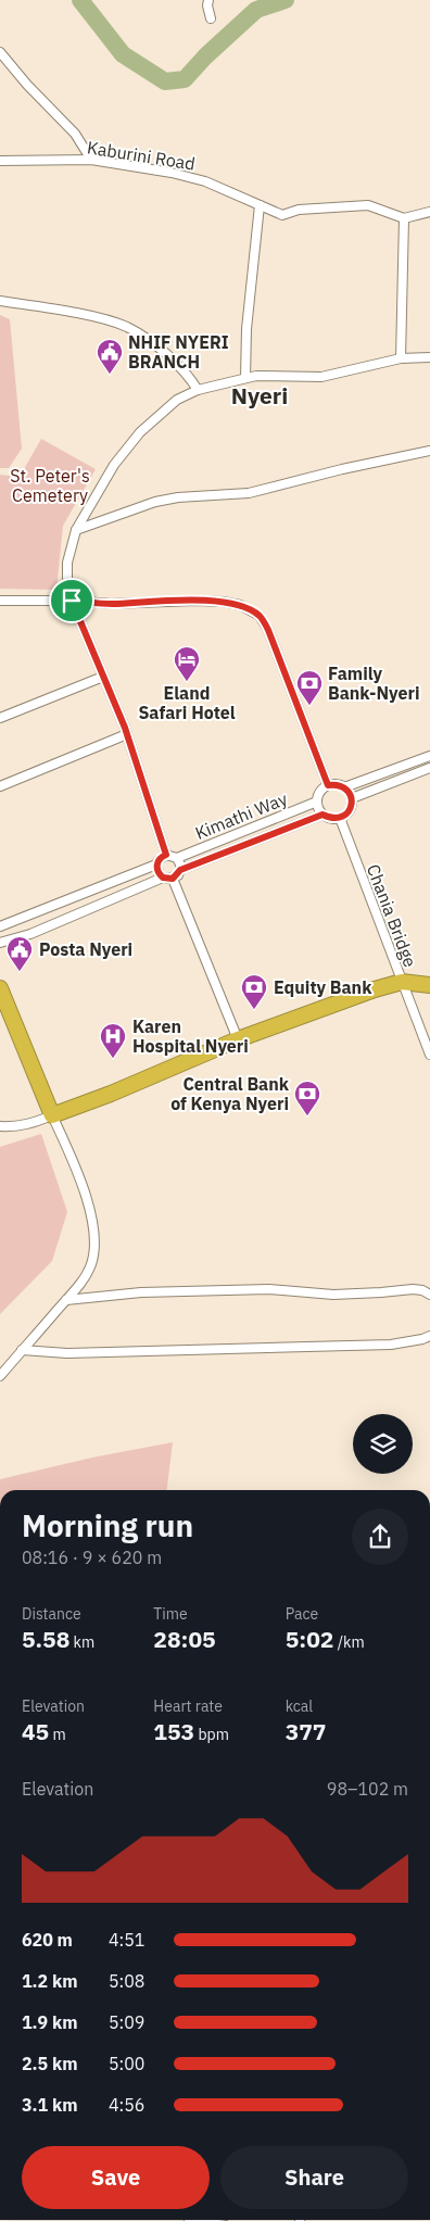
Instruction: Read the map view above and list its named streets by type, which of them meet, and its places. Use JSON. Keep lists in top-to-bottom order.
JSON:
{
  "streets": {
    "street": ["Kaburini Road", "Kimathi Way", "Chania Bridge"]
  },
  "crossings": [
    ["Kimathi Way", "Chania Bridge"]
  ],
  "districts": ["Nyeri"],
  "parks": ["St. Peter's Cemetery"],
  "places": {
    "public building": ["NHIF NYERI BRANCH", "Posta Nyeri"],
    "hotel": ["Eland Safari Hotel"],
    "bank": ["Family Bank-Nyeri", "Equity Bank", "Central Bank of Kenya Nyeri"],
    "hospital": ["Karen Hospital Nyeri"]
  },
  "page": {
    "heading": ["Morning run", "08:16 · 9 × 620 m"],
    "stats": [
      ["Distance", "5.58 km"],
      ["Time", "28:05"],
      ["Pace", "5:02 /km"],
      ["Elevation", "45 m"],
      ["Heart rate", "153 bpm"],
      ["kcal", "377"]
    ],
    "chart": ["Elevation", "98–102 m"],
    "list": [
      {
        "name": "620 m",
        "note": "4:51"
      },
      {
        "name": "1.2 km",
        "note": "5:08"
      },
      {
        "name": "1.9 km",
        "note": "5:09"
      },
      {
        "name": "2.5 km",
        "note": "5:00"
      },
      {
        "name": "3.1 km",
        "note": "4:56"
      }
    ],
    "buttons": ["Save", "Share"]
  }
}
